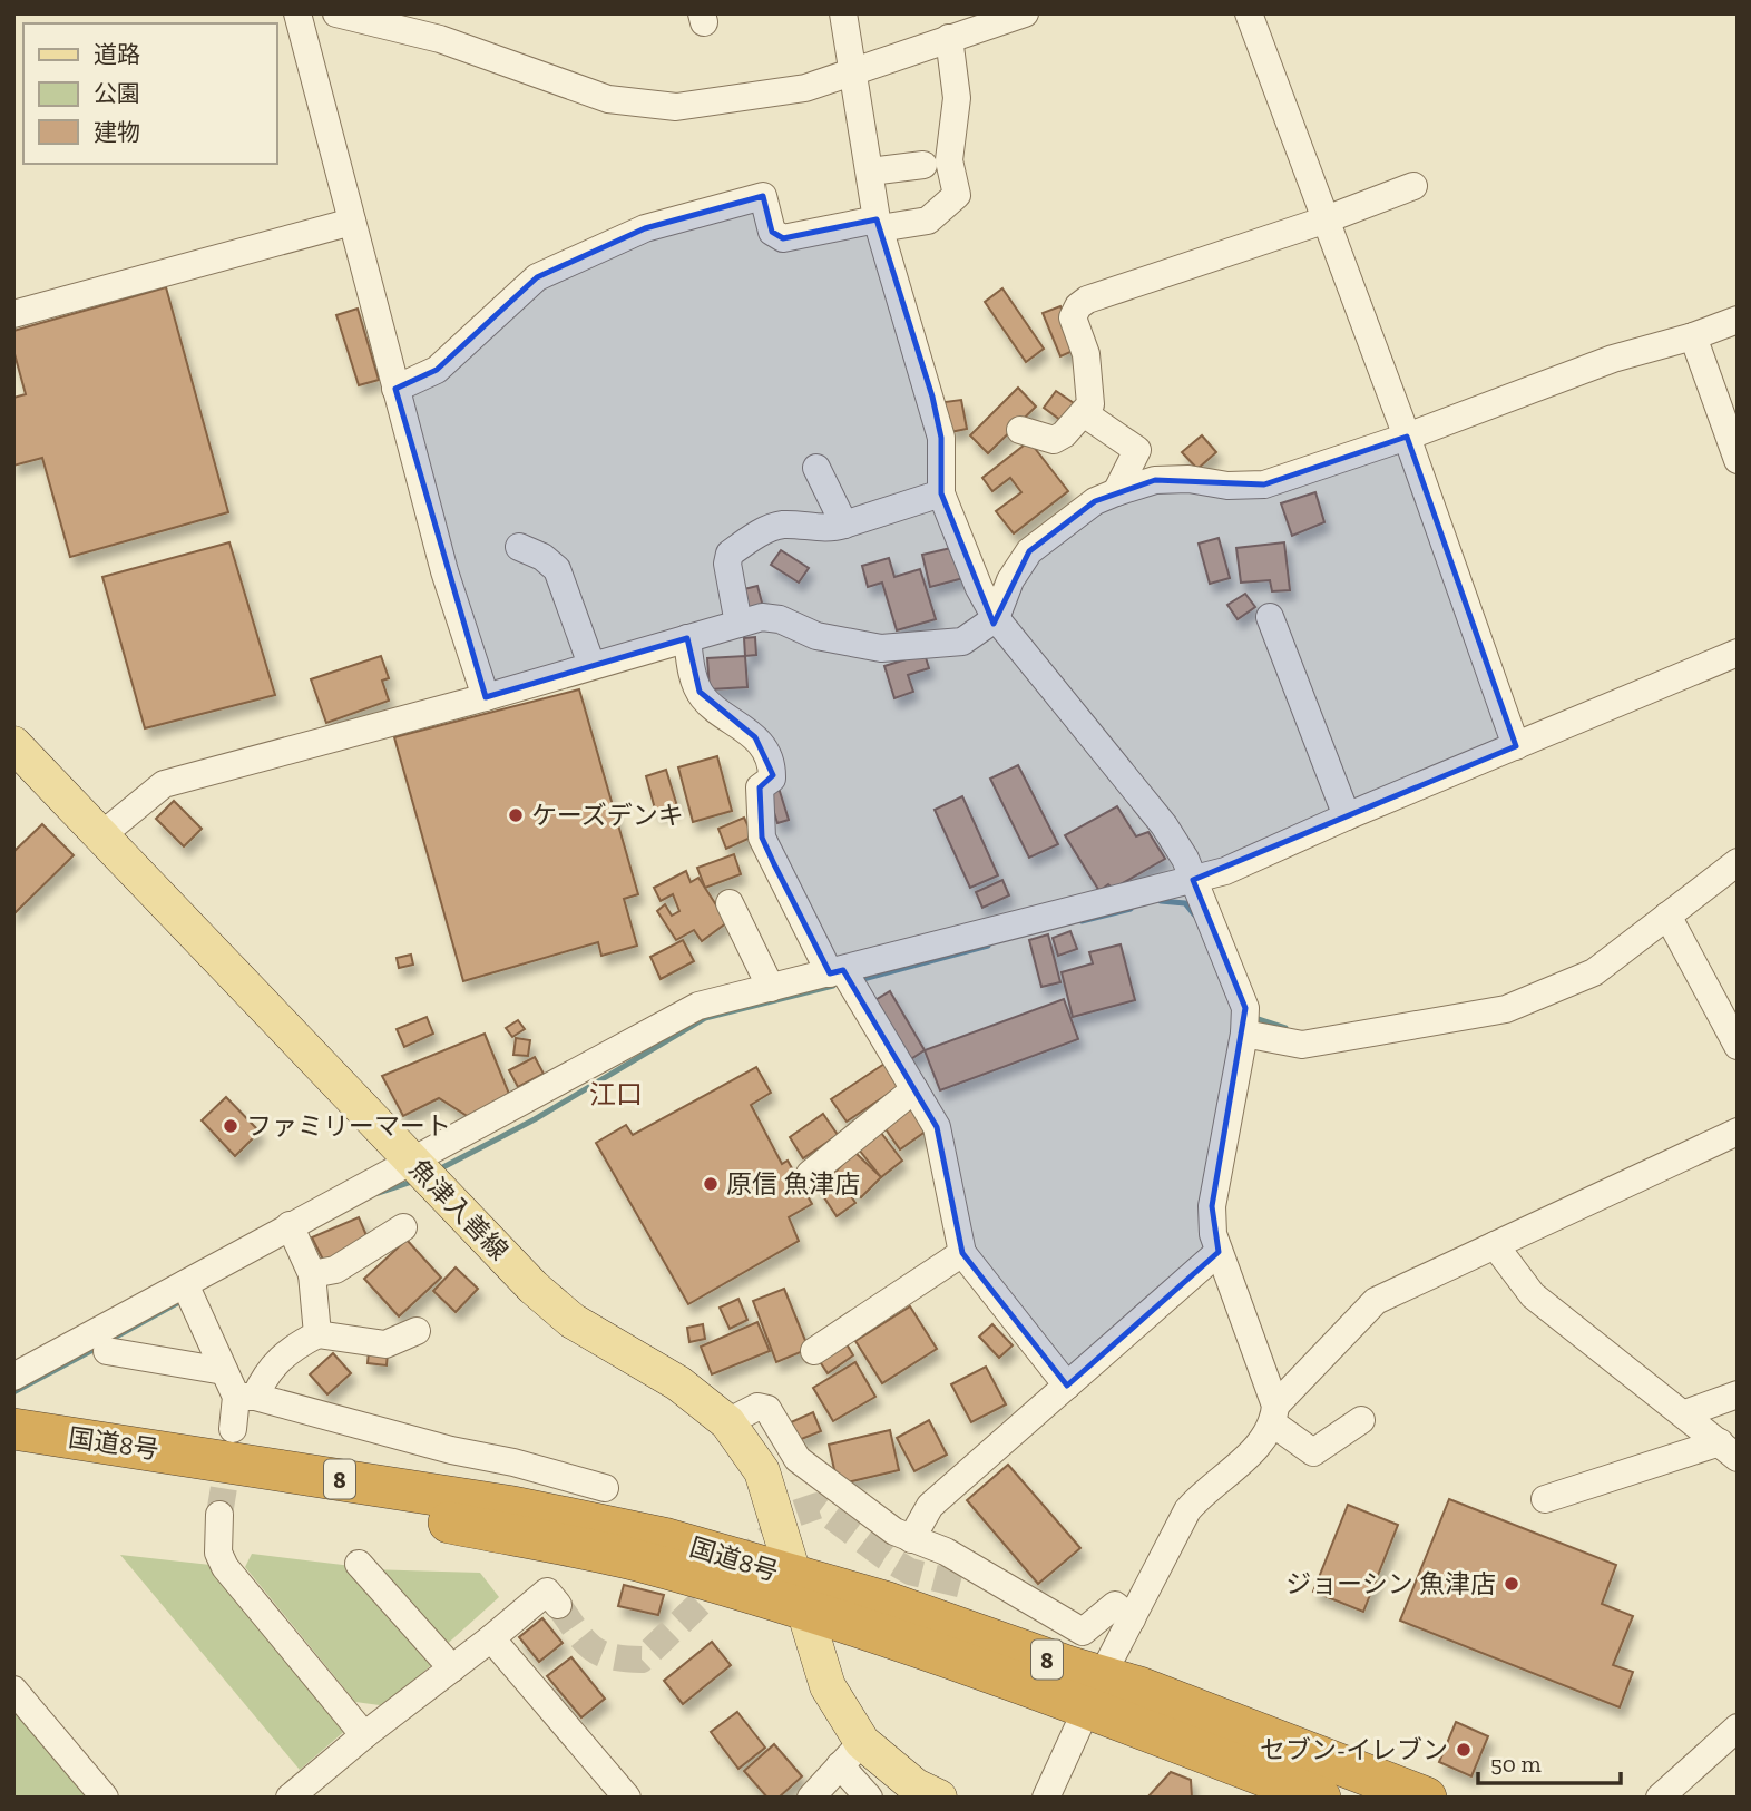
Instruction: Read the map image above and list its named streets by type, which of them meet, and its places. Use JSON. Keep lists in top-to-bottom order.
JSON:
{
  "streets": {
    "highway": ["国道8号", "8"],
    "main road": ["魚津入善線"]
  },
  "crossings": [
    ["魚津入善線", "国道8号"]
  ],
  "districts": ["江口"],
  "places": [
    "ケーズデンキ",
    "ファミリーマート",
    "原信 魚津店",
    "ジョーシン 魚津店",
    "セブン-イレブン"
  ],
  "legend": ["道路", "公園", "建物"],
  "scale_bar": "50 m"
}
